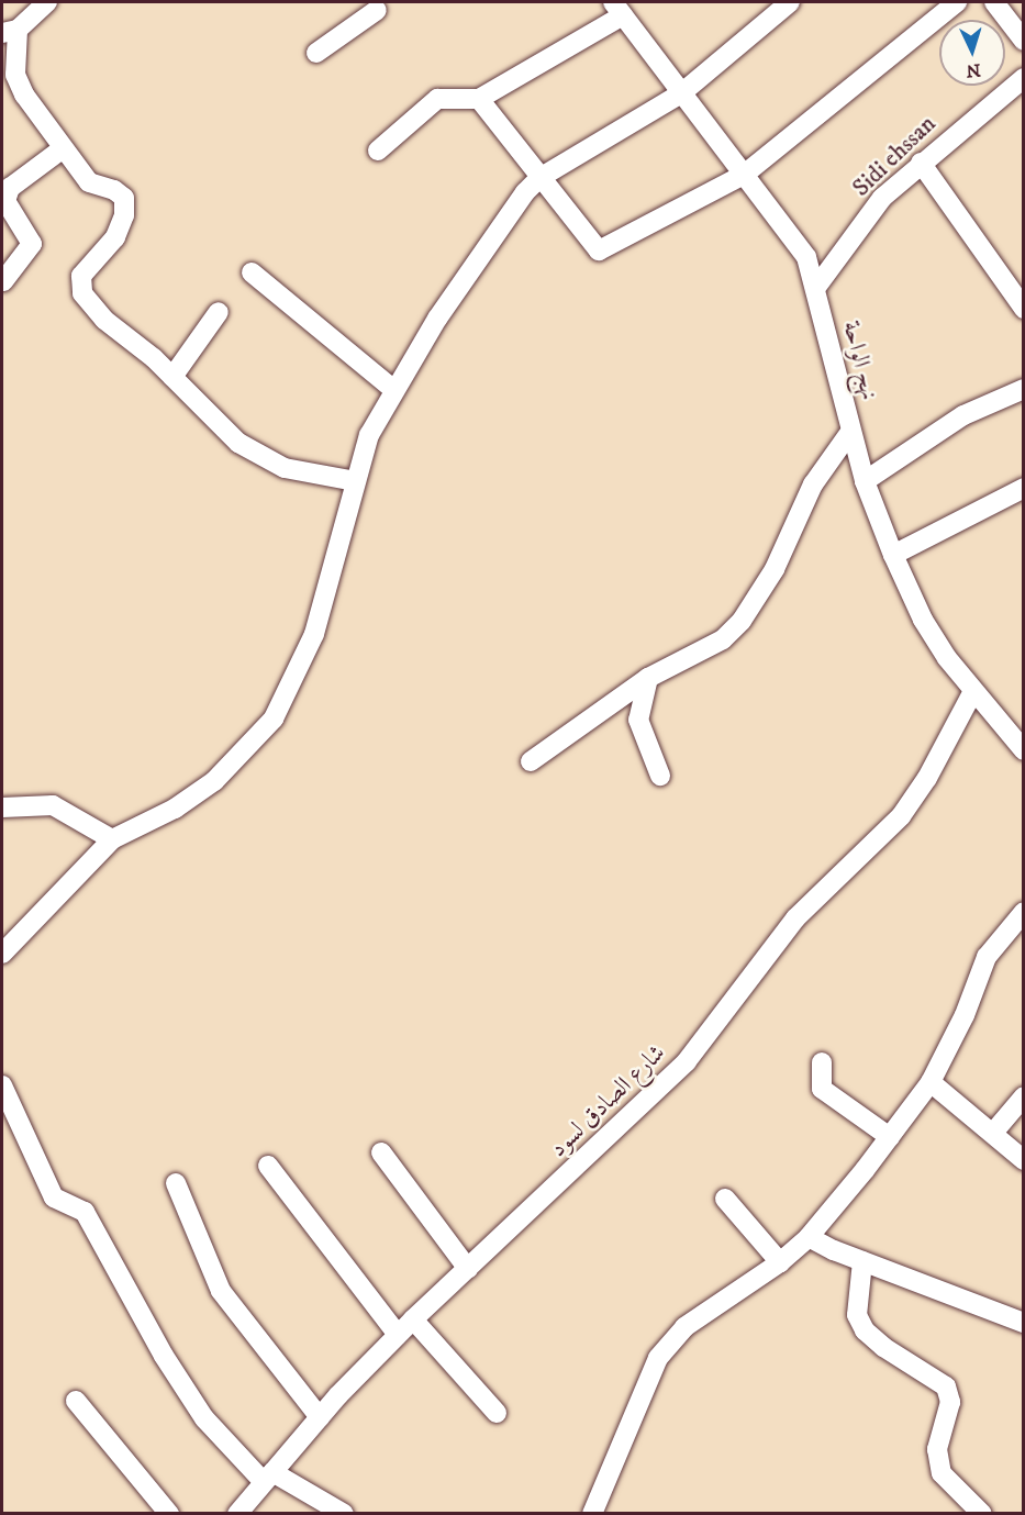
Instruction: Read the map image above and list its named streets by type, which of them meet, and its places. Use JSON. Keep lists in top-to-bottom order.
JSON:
{
  "streets": {
    "street": ["Sidi ehssan", "نهج الواحة", "شارع الصادق لسود"]
  },
  "crossings": [
    ["Sidi ehssan", "نهج الواحة"],
    ["نهج الواحة", "شارع الصادق لسود"]
  ],
  "north": "bottom"
}
